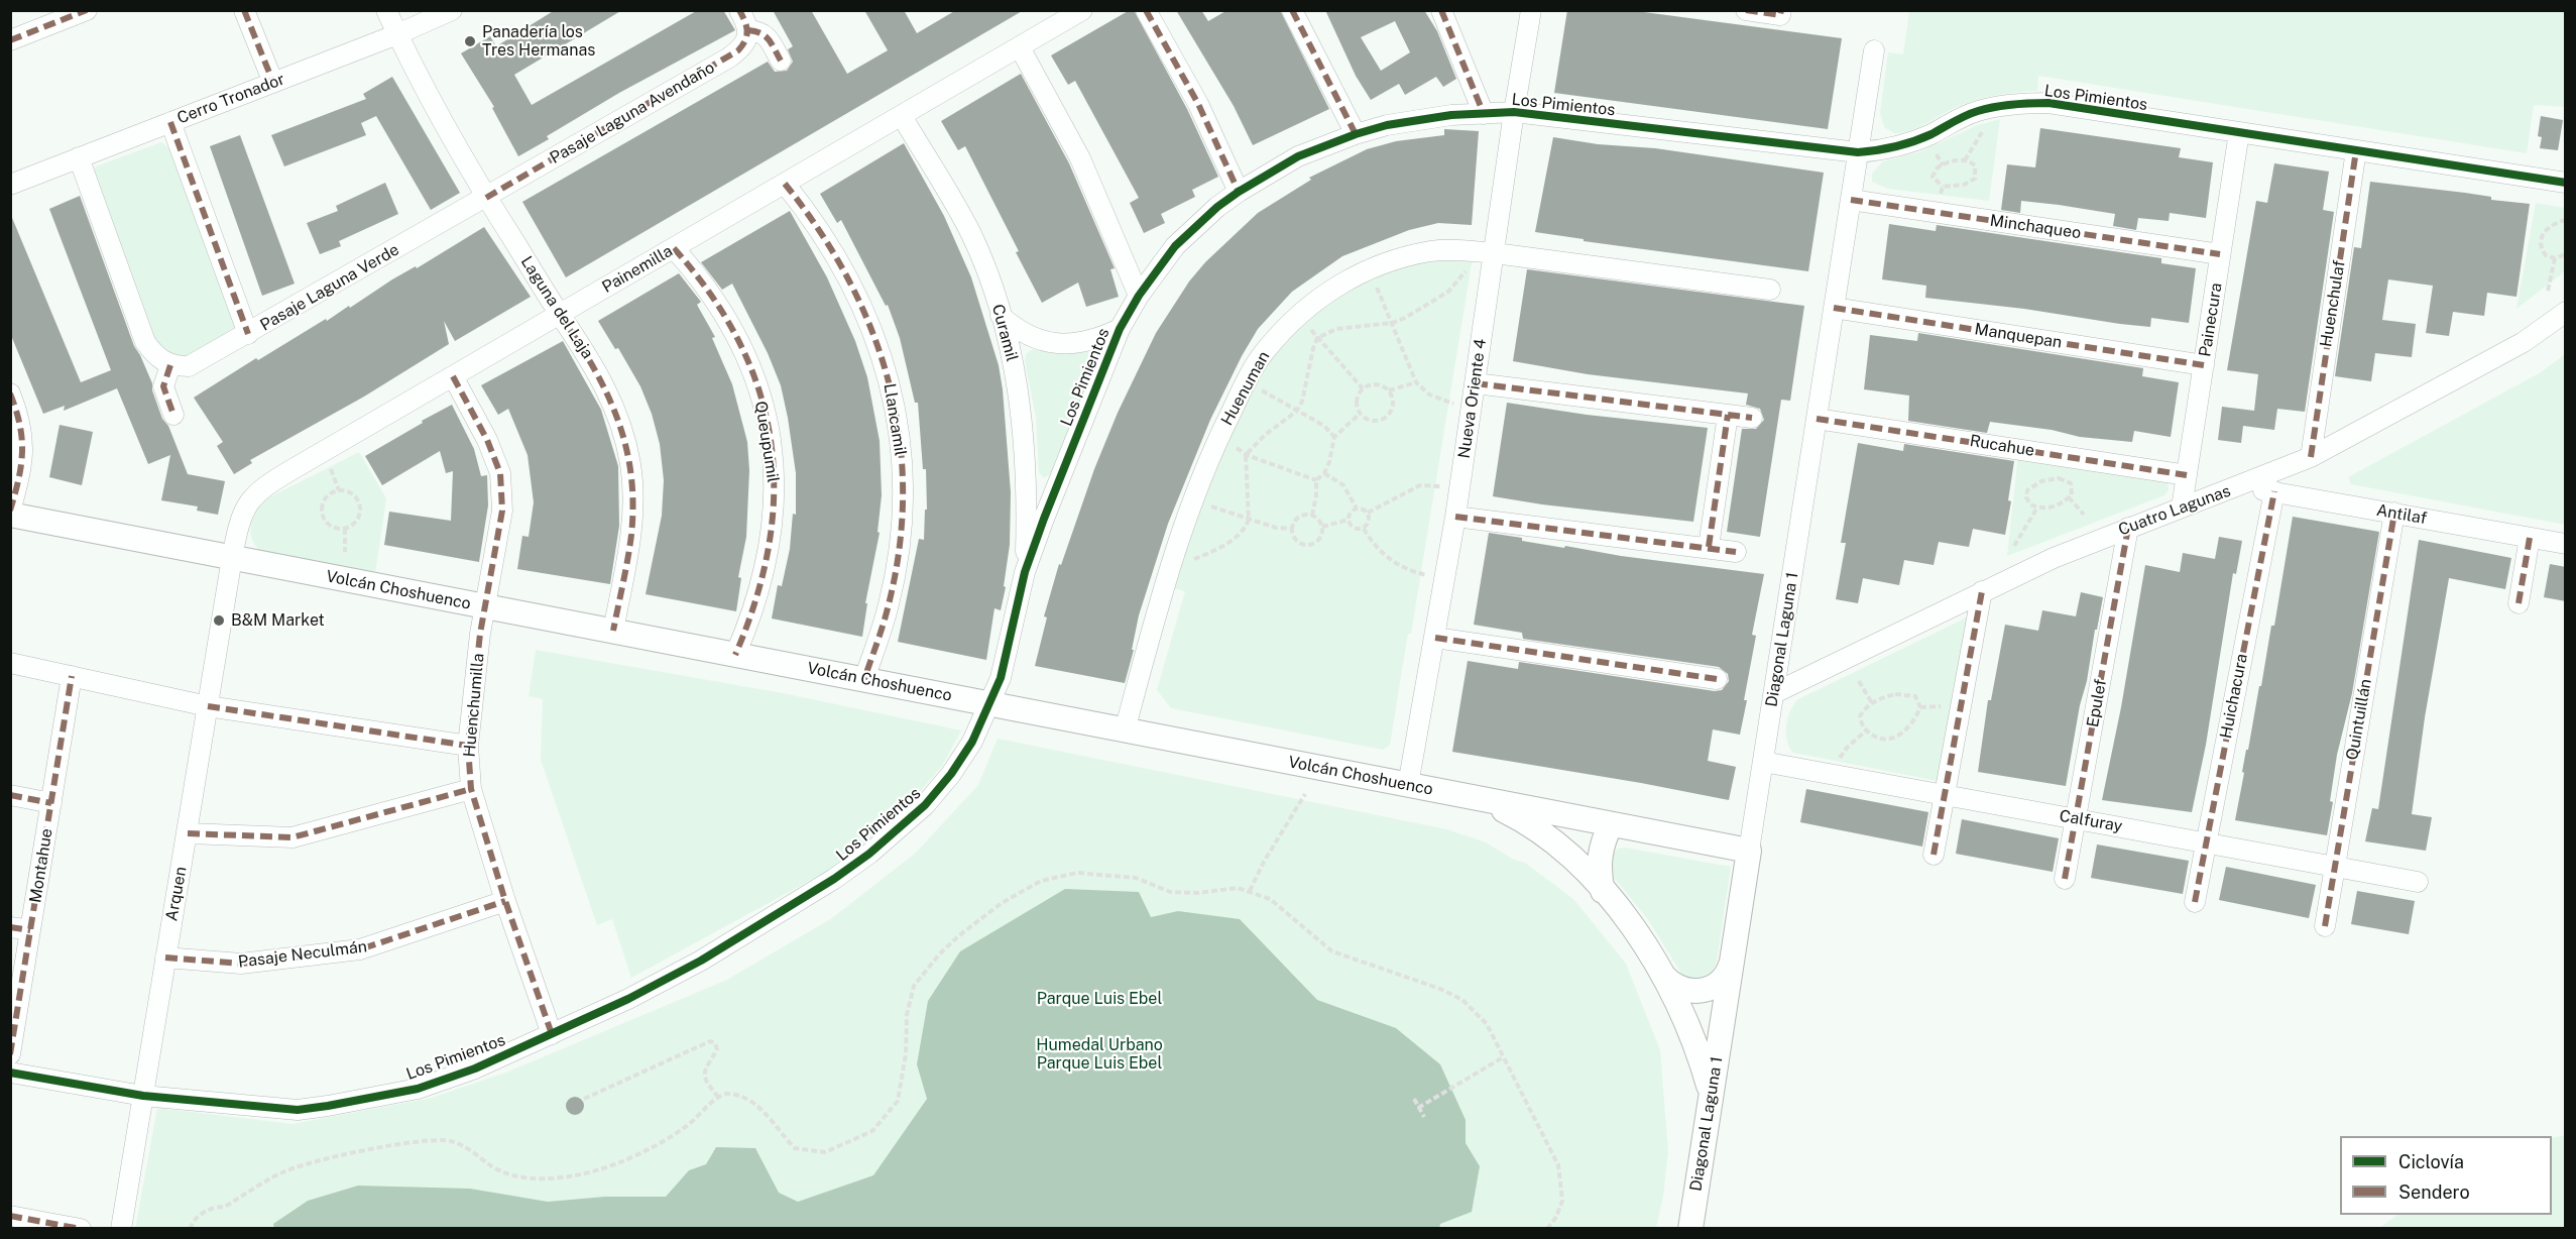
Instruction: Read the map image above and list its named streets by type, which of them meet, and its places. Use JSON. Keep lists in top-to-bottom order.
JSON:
{
  "streets": {
    "street": [
      "Los Pimientos",
      "Cerro Tronador",
      "Pasaje Laguna Avendaño",
      "Minchaqueo",
      "Painemilla",
      "Pasaje Laguna Verde",
      "Huenchulaf",
      "Laguna del Laja",
      "Painecura",
      "Curamil",
      "Manquepan",
      "Huenuman",
      "Nueva Oriente 4",
      "Llancamil",
      "Queupumil",
      "Rucahue",
      "Cuatro Lagunas",
      "Antilaf",
      "Volcán Choshuenco",
      "Diagonal Laguna 1",
      "Huichacura",
      "Epulef",
      "Huenchumilla",
      "Quintuillán",
      "Calfuray",
      "Montahue",
      "Arquen",
      "Pasaje Neculmán"
    ]
  },
  "crossings": [
    ["Los Pimientos", "Huenchulaf"],
    ["Los Pimientos", "Painecura"],
    ["Los Pimientos", "Curamil"],
    ["Los Pimientos", "Nueva Oriente 4"],
    ["Los Pimientos", "Volcán Choshuenco"],
    ["Los Pimientos", "Diagonal Laguna 1"],
    ["Los Pimientos", "Huenchumilla"],
    ["Los Pimientos", "Arquen"],
    ["Cerro Tronador", "Laguna del Laja"],
    ["Pasaje Laguna Avendaño", "Pasaje Laguna Verde"],
    ["Pasaje Laguna Avendaño", "Laguna del Laja"],
    ["Minchaqueo", "Painecura"],
    ["Minchaqueo", "Diagonal Laguna 1"],
    ["Painemilla", "Laguna del Laja"],
    ["Painemilla", "Curamil"],
    ["Painemilla", "Llancamil"],
    ["Painemilla", "Queupumil"],
    ["Painemilla", "Volcán Choshuenco"],
    ["Painemilla", "Huenchumilla"],
    ["Painemilla", "Arquen"],
    ["Pasaje Laguna Verde", "Laguna del Laja"],
    ["Huenchulaf", "Cuatro Lagunas"],
    ["Laguna del Laja", "Volcán Choshuenco"],
    ["Painecura", "Manquepan"],
    ["Painecura", "Rucahue"],
    ["Painecura", "Cuatro Lagunas"],
    ["Manquepan", "Diagonal Laguna 1"],
    ["Huenuman", "Nueva Oriente 4"],
    ["Huenuman", "Volcán Choshuenco"],
    ["Nueva Oriente 4", "Volcán Choshuenco"],
    ["Llancamil", "Volcán Choshuenco"],
    ["Queupumil", "Volcán Choshuenco"],
    ["Rucahue", "Diagonal Laguna 1"],
    ["Cuatro Lagunas", "Antilaf"],
    ["Cuatro Lagunas", "Diagonal Laguna 1"],
    ["Cuatro Lagunas", "Epulef"],
    ["Antilaf", "Huichacura"],
    ["Antilaf", "Quintuillán"],
    ["Volcán Choshuenco", "Diagonal Laguna 1"],
    ["Volcán Choshuenco", "Huenchumilla"],
    ["Volcán Choshuenco", "Arquen"],
    ["Diagonal Laguna 1", "Calfuray"],
    ["Huichacura", "Calfuray"],
    ["Epulef", "Calfuray"],
    ["Huenchumilla", "Pasaje Neculmán"],
    ["Quintuillán", "Calfuray"],
    ["Arquen", "Pasaje Neculmán"]
  ],
  "parks": ["Parque Luis Ebel", "Humedal Urbano Parque Luis Ebel"],
  "places": ["Panadería los Tres Hermanas", "B&M Market"],
  "legend": ["Ciclovía", "Sendero"]
}
